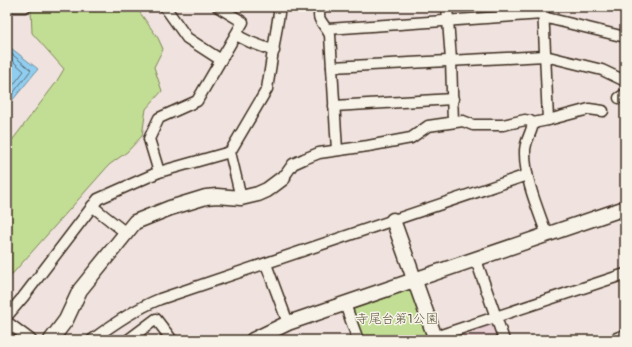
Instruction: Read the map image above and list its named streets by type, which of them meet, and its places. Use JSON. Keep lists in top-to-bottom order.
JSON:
{
  "parks": ["寺尾台第1公園"]
}
